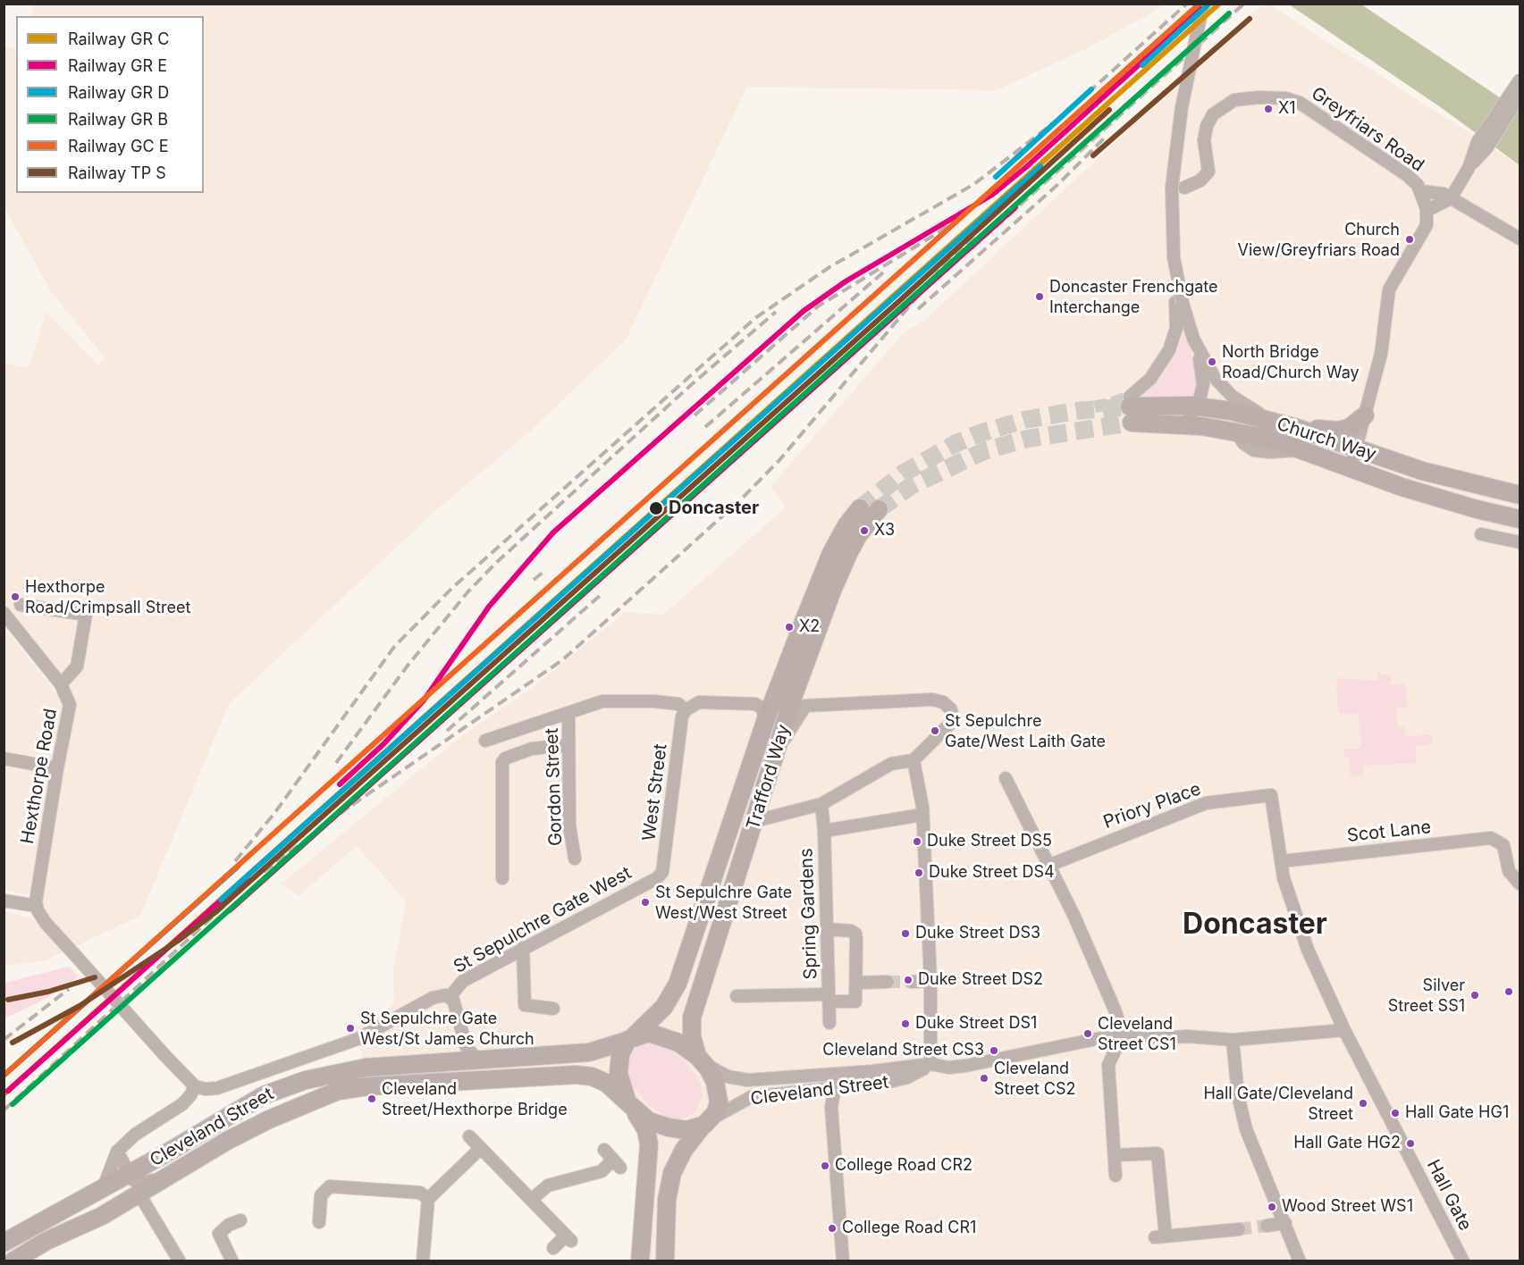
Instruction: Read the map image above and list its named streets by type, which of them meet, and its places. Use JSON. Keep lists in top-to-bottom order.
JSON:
{
  "streets": {
    "highway": ["Church Way", "Trafford Way", "Cleveland Street"],
    "street": [
      "Greyfriars Road",
      "Hexthorpe Road",
      "Gordon Street",
      "West Street",
      "Priory Place",
      "Scot Lane",
      "Spring Gardens",
      "St Sepulchre Gate West",
      "Hall Gate"
    ]
  },
  "crossings": [
    ["Trafford Way", "Cleveland Street"],
    ["West Street", "St Sepulchre Gate West"],
    ["Priory Place", "Hall Gate"],
    ["Scot Lane", "Hall Gate"],
    ["St Sepulchre Gate West", "Cleveland Street"],
    ["Cleveland Street", "Hall Gate"]
  ],
  "districts": ["Doncaster"],
  "places": [
    "X1",
    "Church View/Greyfriars Road",
    "Doncaster Frenchgate Interchange",
    "North Bridge Road/Church Way",
    "Doncaster",
    "X3",
    "Hexthorpe Road/Crimpsall Street",
    "X2",
    "St Sepulchre Gate/West Laith Gate",
    "Duke Street DS5",
    "Duke Street DS4",
    "St Sepulchre Gate West/West Street",
    "Duke Street DS3",
    "Duke Street DS2",
    "Silver Street SS1",
    "Duke Street DS1",
    "St Sepulchre Gate West/St James Church",
    "Cleveland Street CS1",
    "Cleveland Street CS3",
    "Cleveland Street CS2",
    "Cleveland Street/Hexthorpe Bridge",
    "Hall Gate/Cleveland Street",
    "Hall Gate HG1",
    "Hall Gate HG2",
    "College Road CR2",
    "Wood Street WS1",
    "College Road CR1"
  ],
  "legend": [
    "Railway GR C",
    "Railway GR E",
    "Railway GR D",
    "Railway GR B",
    "Railway GC E",
    "Railway TP S"
  ]
}
